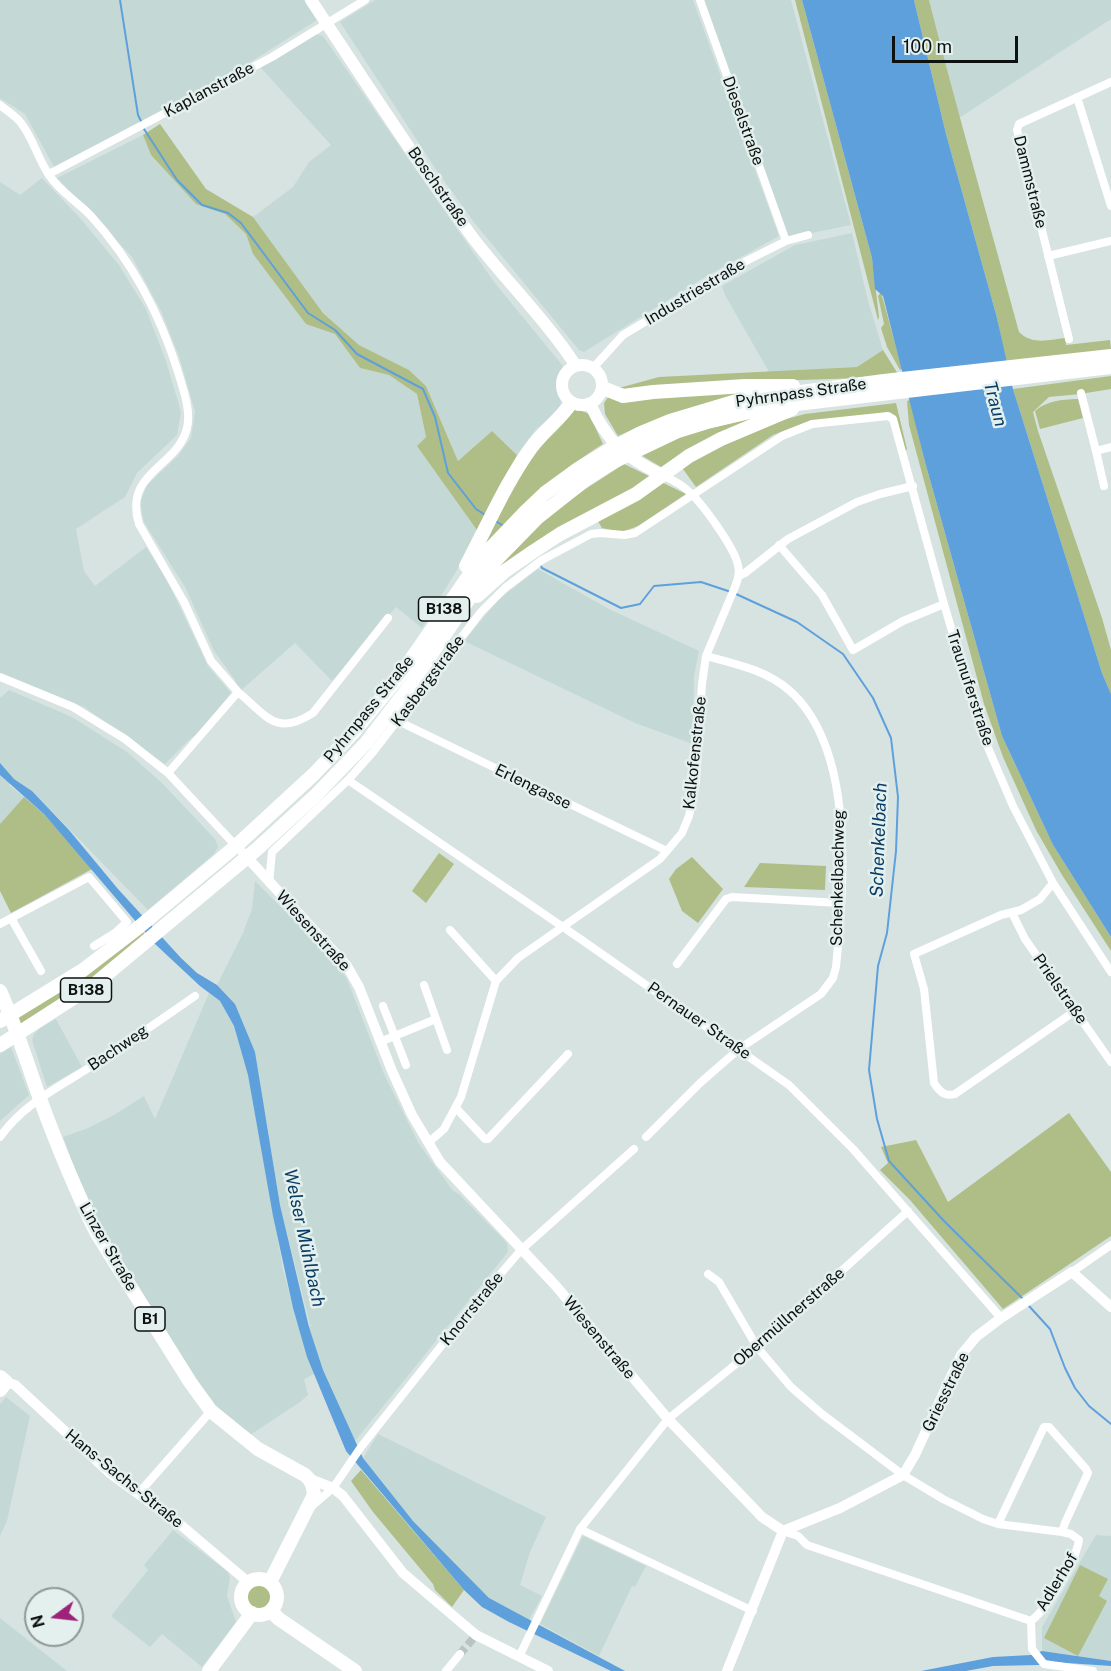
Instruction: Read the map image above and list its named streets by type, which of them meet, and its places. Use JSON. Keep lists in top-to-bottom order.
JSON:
{
  "streets": {
    "main road": [
      "Boschstraße",
      "Pyhrnpass Straße",
      "B138",
      "Linzer Straße",
      "B1"
    ],
    "street": [
      "Kaplanstraße",
      "Dieselstraße",
      "Dammstraße",
      "Industriestraße",
      "Kasbergstraße",
      "Traunuferstraße",
      "Kalkofenstraße",
      "Erlengasse",
      "Schenkelbachweg",
      "Wiesenstraße",
      "Prielstraße",
      "Pernauer Straße",
      "Bachweg",
      "Knorrstraße",
      "Obermüllnerstraße",
      "Griesstraße",
      "Hans-Sachs-Straße",
      "Adlerhof"
    ]
  },
  "crossings": [
    ["Kaplanstraße", "Boschstraße"],
    ["Dieselstraße", "Industriestraße"],
    ["Boschstraße", "Industriestraße"],
    ["Pyhrnpass Straße", "Wiesenstraße"],
    ["Pyhrnpass Straße", "Linzer Straße"],
    ["Kasbergstraße", "Traunuferstraße"],
    ["Kasbergstraße", "Erlengasse"],
    ["Kasbergstraße", "Pernauer Straße"],
    ["Kalkofenstraße", "Erlengasse"],
    ["Kalkofenstraße", "Schenkelbachweg"],
    ["Kalkofenstraße", "Wiesenstraße"],
    ["Kalkofenstraße", "Pernauer Straße"],
    ["Schenkelbachweg", "Pernauer Straße"],
    ["Wiesenstraße", "Knorrstraße"],
    ["Wiesenstraße", "Obermüllnerstraße"],
    ["Wiesenstraße", "Adlerhof"],
    ["Pernauer Straße", "Obermüllnerstraße"],
    ["Pernauer Straße", "Griesstraße"],
    ["Bachweg", "Linzer Straße"],
    ["Linzer Straße", "Knorrstraße"],
    ["Linzer Straße", "Obermüllnerstraße"]
  ],
  "water": ["Traun", "Schenkelbach", "Welser Mühlbach"],
  "scale_bar": "100 m",
  "north": "left"
}
